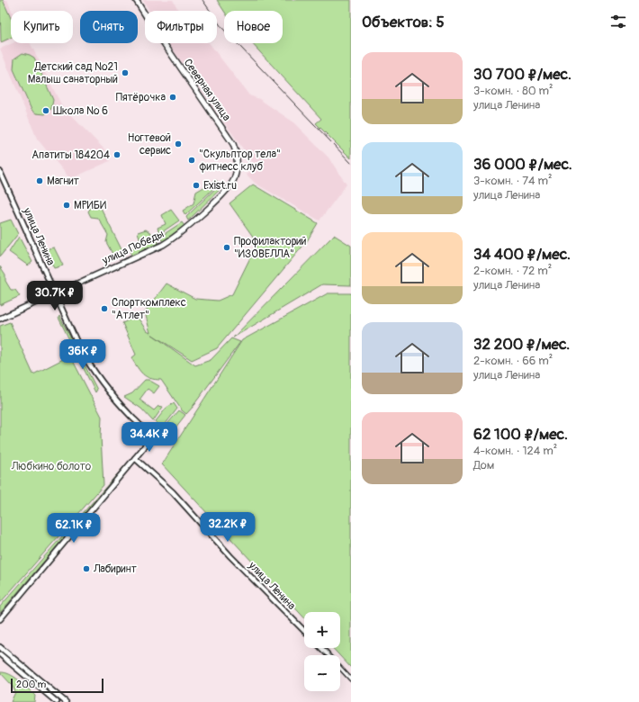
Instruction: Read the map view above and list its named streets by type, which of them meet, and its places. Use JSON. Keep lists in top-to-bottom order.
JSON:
{
  "streets": {
    "main road": ["Северная улица", "улица Победы"],
    "street": ["улица Ленина"]
  },
  "crossings": [
    ["Северная улица", "улица Победы"],
    ["улица Ленина", "улица Победы"]
  ],
  "parks": ["Любкино болото"],
  "places": [
    "Детский сад №21 Малыш санаторный",
    "Пятёрочка",
    "Школа № 6",
    "Ногтевой сервис",
    "Апатиты 184204",
    "\"Скульптор тела\" фитнесс клуб",
    "Магнит",
    "Exist.ru",
    "МРИБИ",
    "Профилакторий \"ИЗОВЕЛЛА\"",
    "Спорткомплекс \"Атлет\"",
    "Лабиринт"
  ],
  "scale_bar": "200 m",
  "page": {
    "heading": "Объектов: 5",
    "chip": [
      "Купить",
      "Снять",
      "Фильтры",
      "Новое"
    ],
    "list": [
      {
        "name": "30 700 ₽/мес.",
        "note": "3-комн. · 80 m² · улица Ленина"
      },
      {
        "name": "36 000 ₽/мес.",
        "note": "3-комн. · 74 m² · улица Ленина"
      },
      {
        "name": "34 400 ₽/мес.",
        "note": "2-комн. · 72 m² · улица Ленина"
      },
      {
        "name": "32 200 ₽/мес.",
        "note": "2-комн. · 66 m² · улица Ленина"
      },
      {
        "name": "62 100 ₽/мес.",
        "note": "4-комн. · 124 m² · Дом"
      }
    ],
    "price": [
      "30.7K ₽",
      "36K ₽",
      "34.4K ₽",
      "32.2K ₽",
      "62.1K ₽"
    ],
    "map_buttons": ["+", "−"],
    "scale": "200 m"
  }
}
